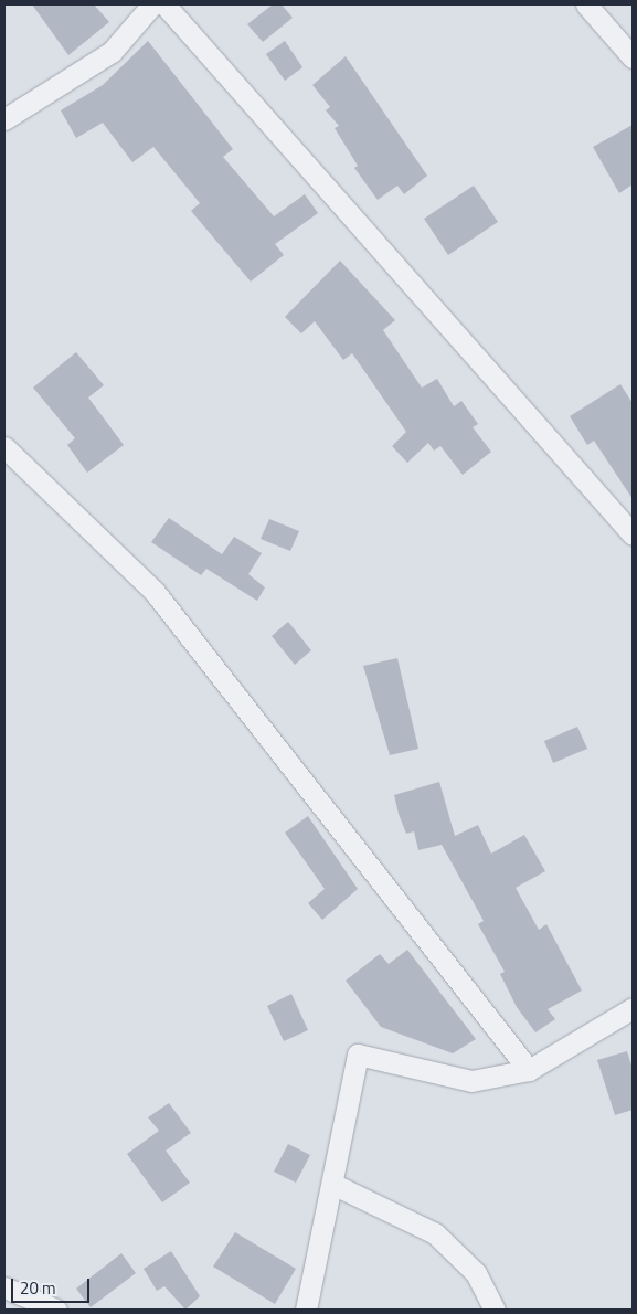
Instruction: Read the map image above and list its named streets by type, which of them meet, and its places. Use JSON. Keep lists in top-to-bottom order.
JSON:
{
  "scale_bar": "20 m"
}
